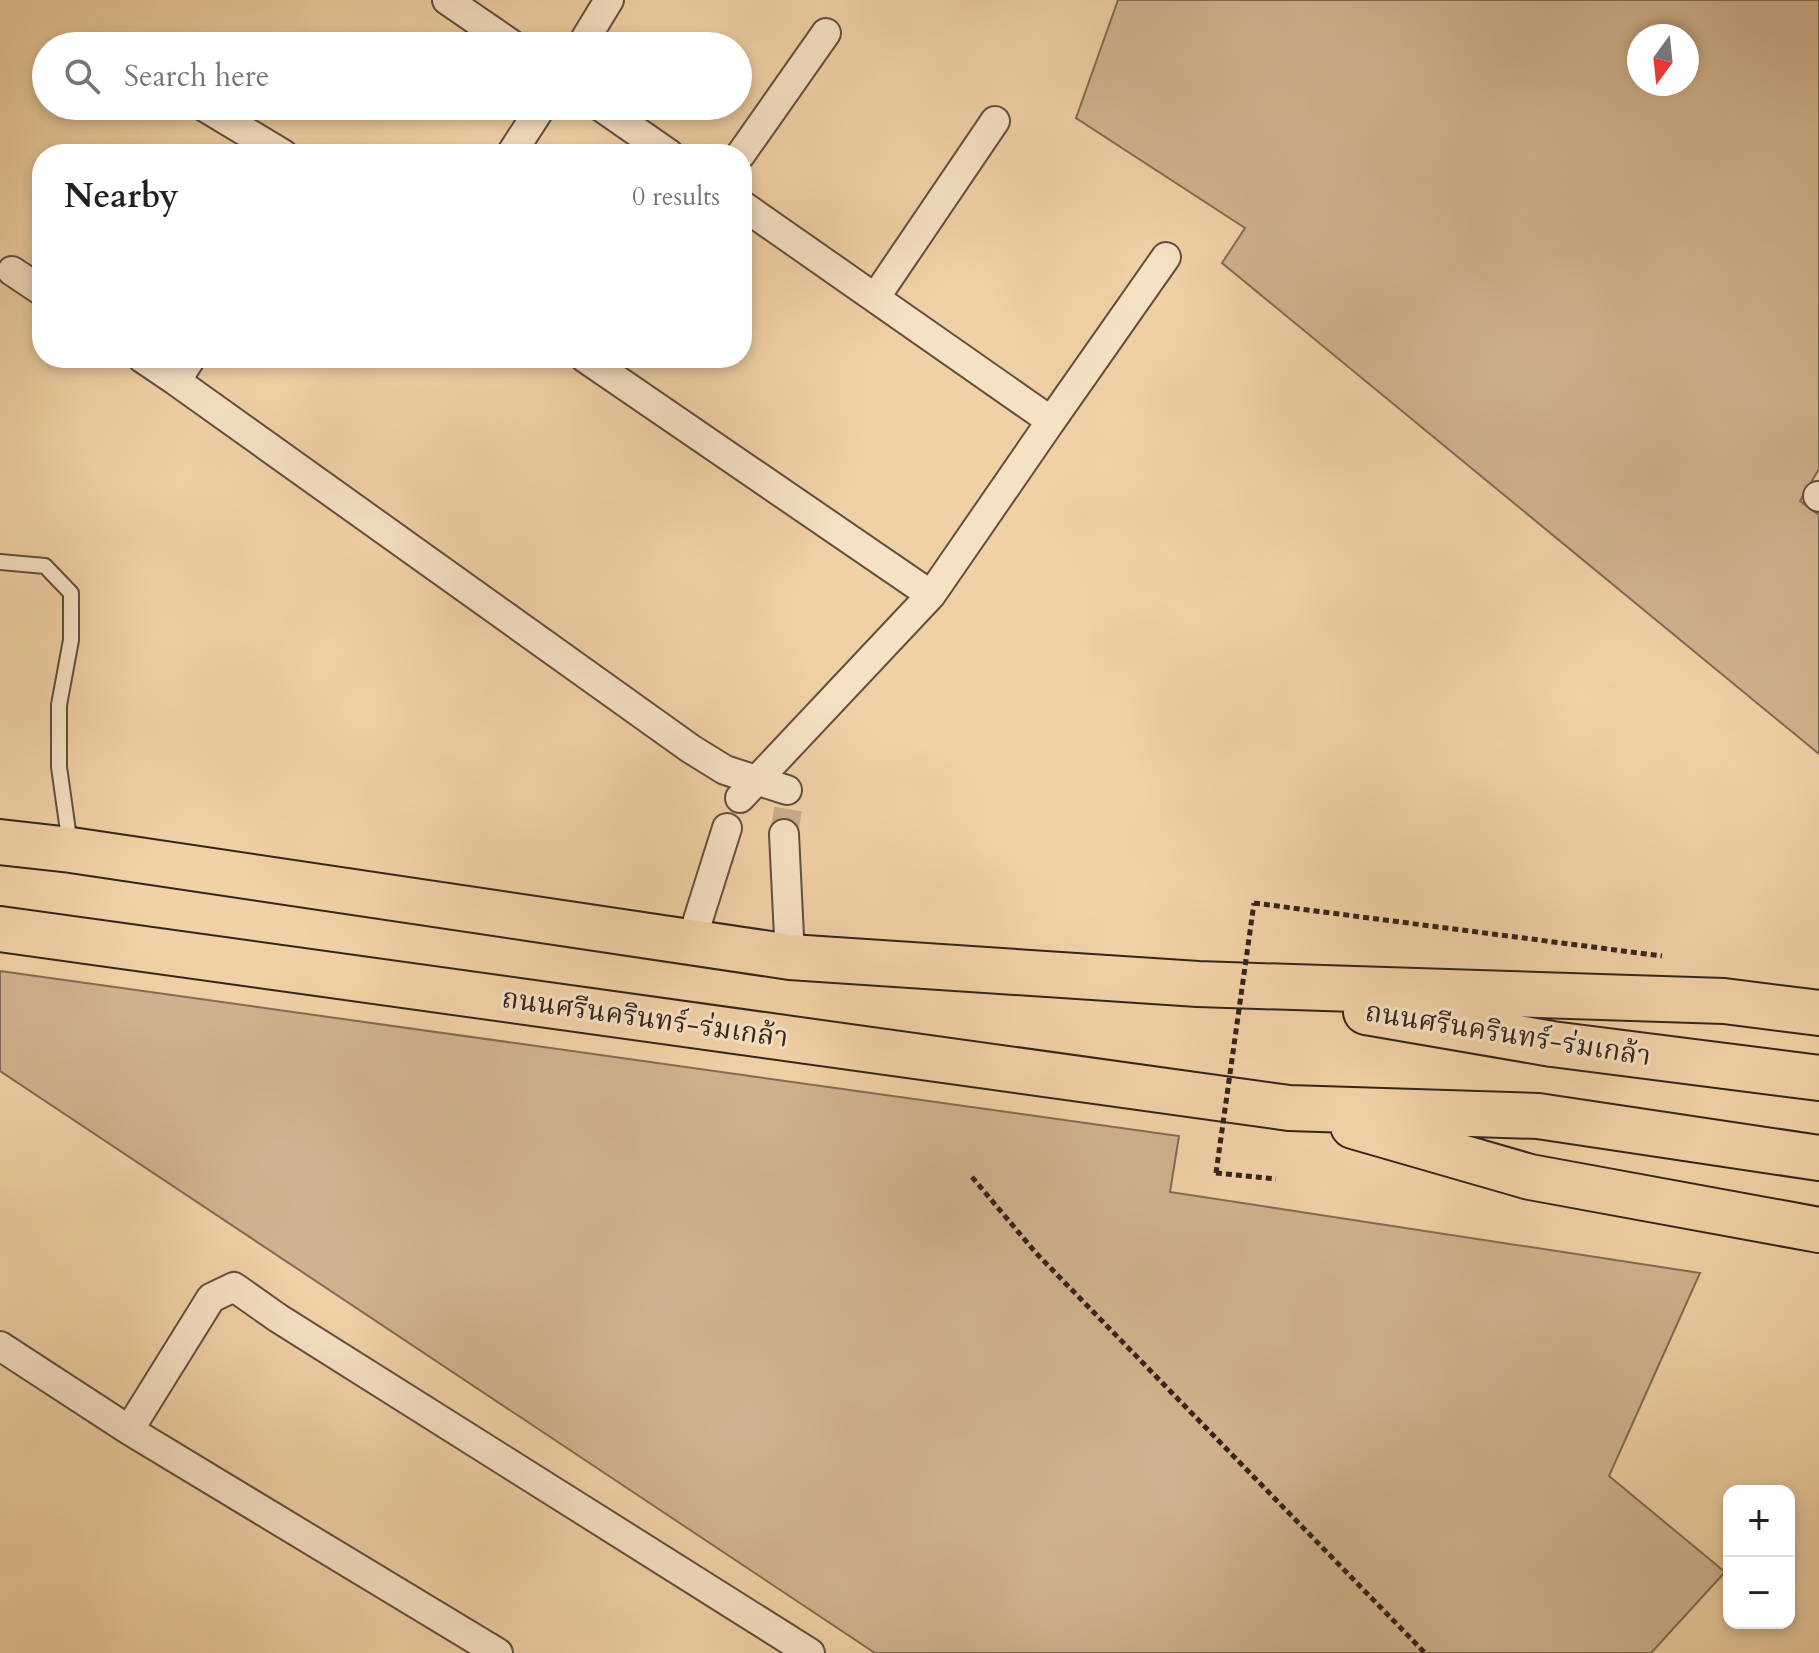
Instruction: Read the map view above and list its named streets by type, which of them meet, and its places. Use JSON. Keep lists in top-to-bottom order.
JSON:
{
  "streets": {
    "main road": ["ถนนศรีนครินทร์-ร่มเกล้า"]
  },
  "north": "bottom",
  "page": {
    "search": "Search here",
    "heading": ["Nearby", "0 results"],
    "map_buttons": ["+", "−"]
  }
}
